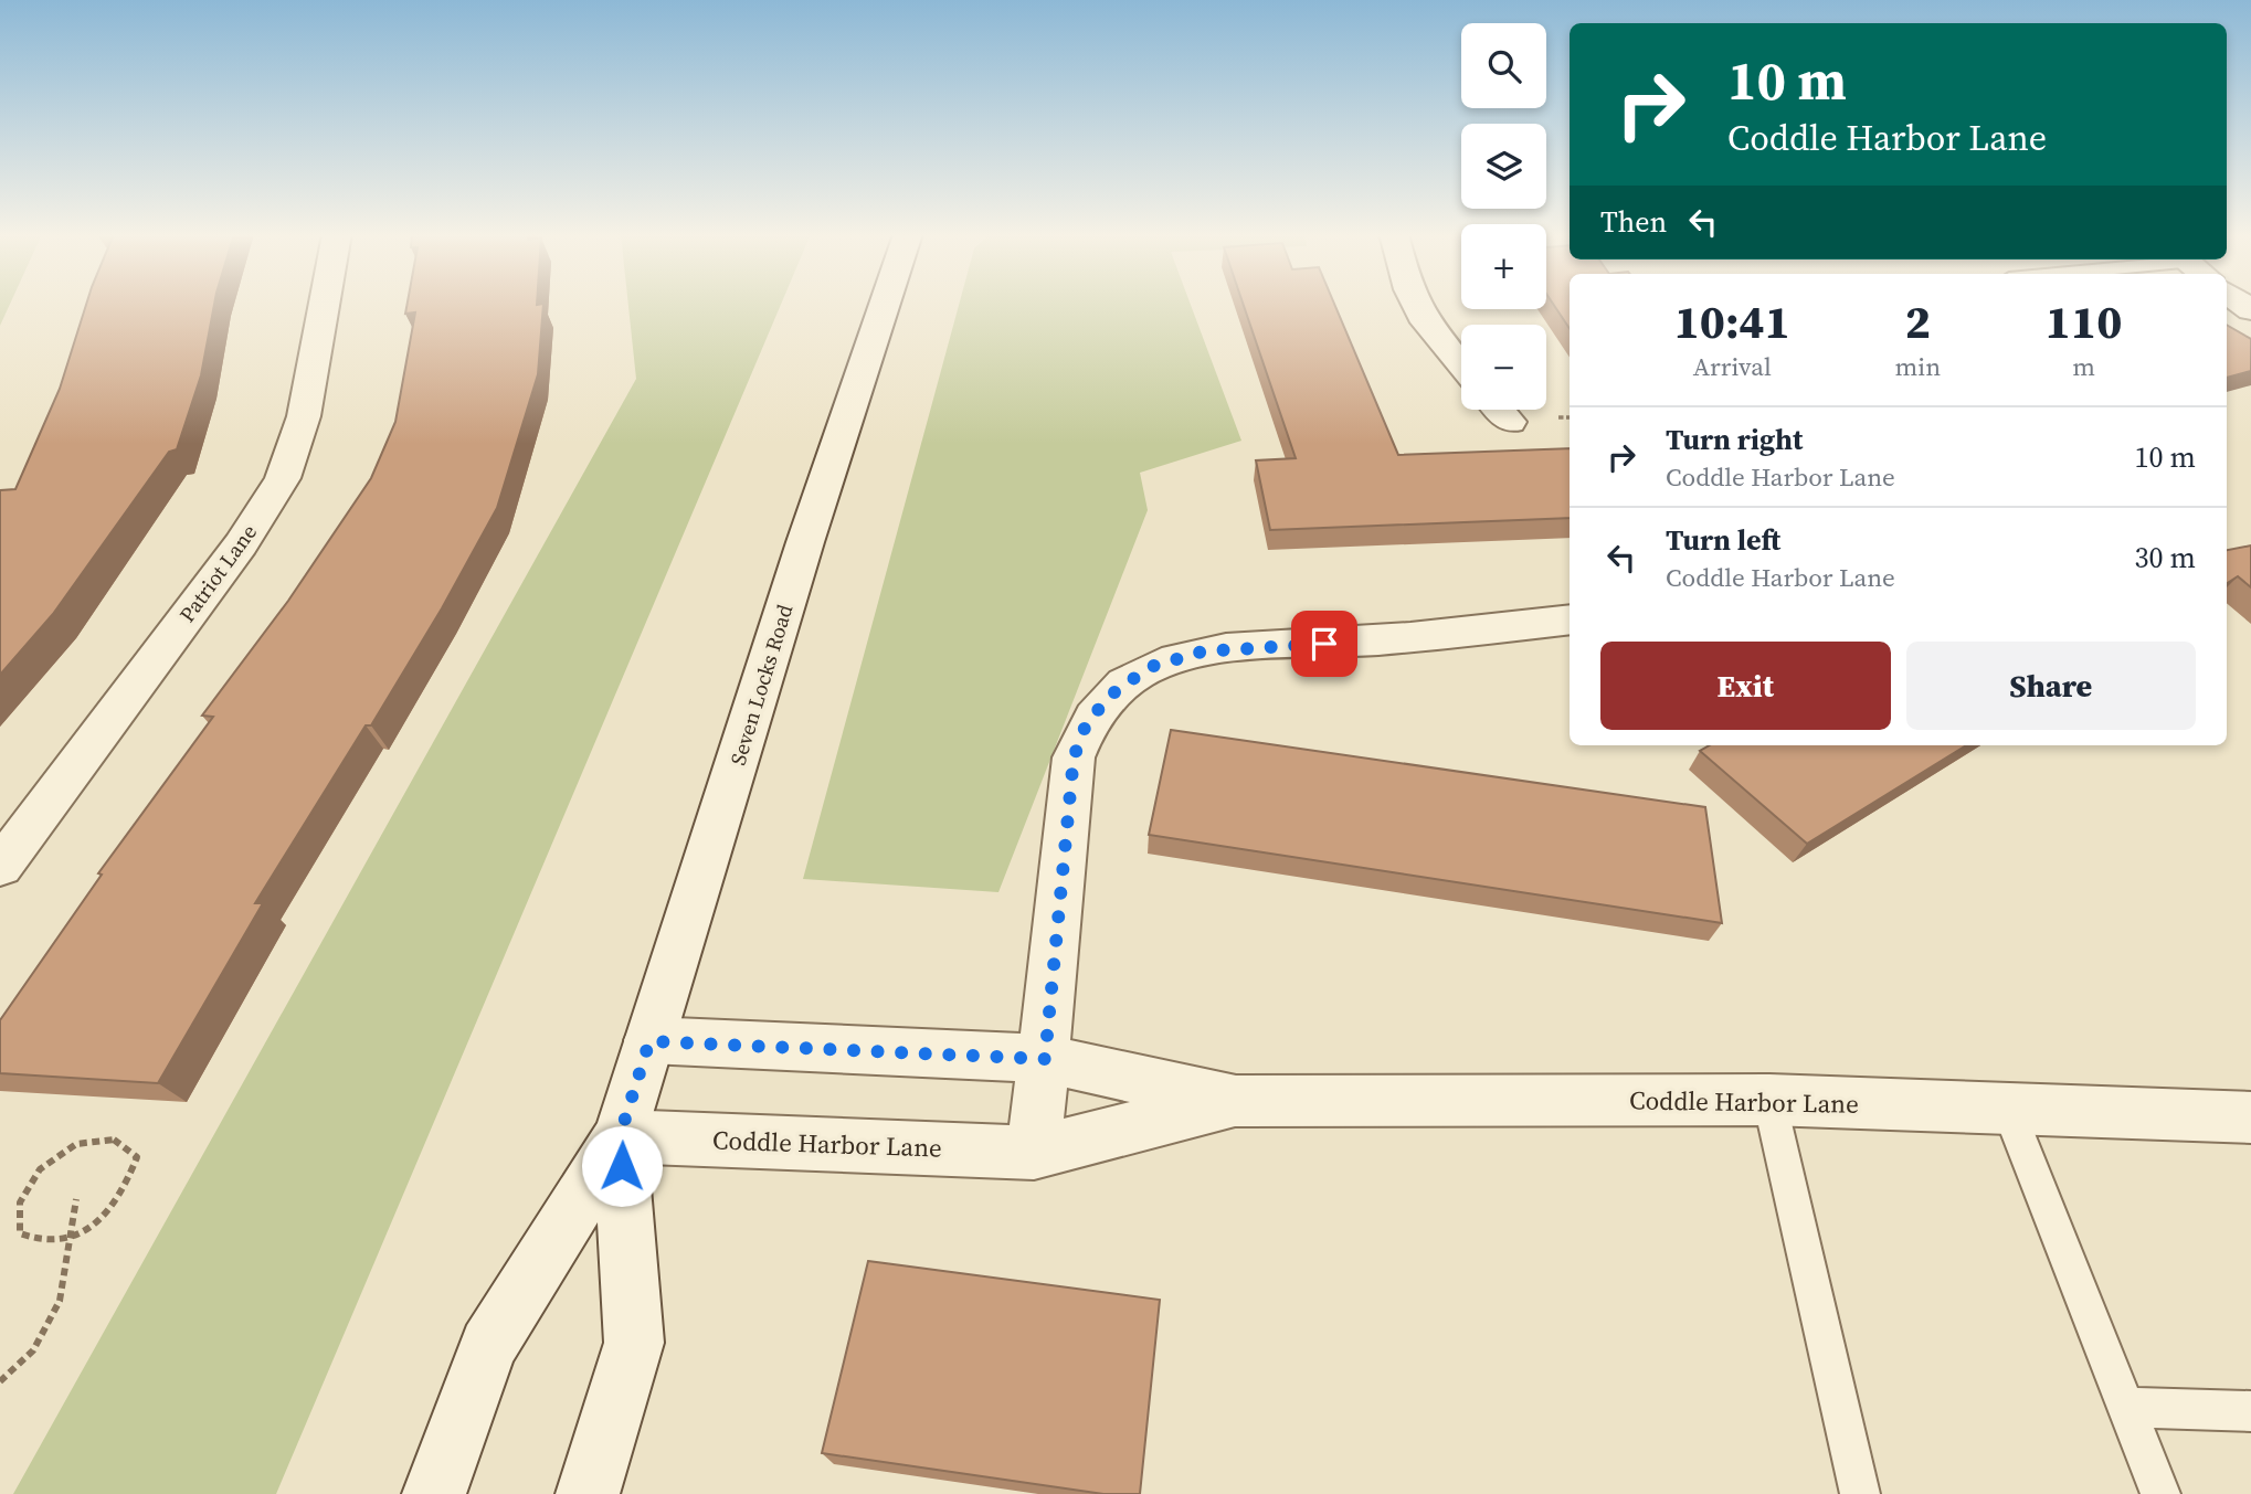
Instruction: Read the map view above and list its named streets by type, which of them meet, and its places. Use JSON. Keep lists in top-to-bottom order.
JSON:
{
  "streets": {
    "street": ["Patriot Lane", "Seven Locks Road", "Coddle Harbor Lane"]
  },
  "crossings": [
    ["Seven Locks Road", "Coddle Harbor Lane"]
  ],
  "page": {
    "map_buttons": ["+", "−"],
    "turn": ["10 m", "Coddle Harbor Lane"],
    "then": "Then",
    "eta": [
      "10:41",
      "Arrival",
      "2",
      "min",
      "110",
      "m"
    ],
    "list": [
      {
        "name": "Turn right",
        "note": "Coddle Harbor Lane",
        "value": "10 m"
      },
      {
        "name": "Turn left",
        "note": "Coddle Harbor Lane",
        "value": "30 m"
      }
    ],
    "buttons": ["Exit", "Share"]
  }
}
